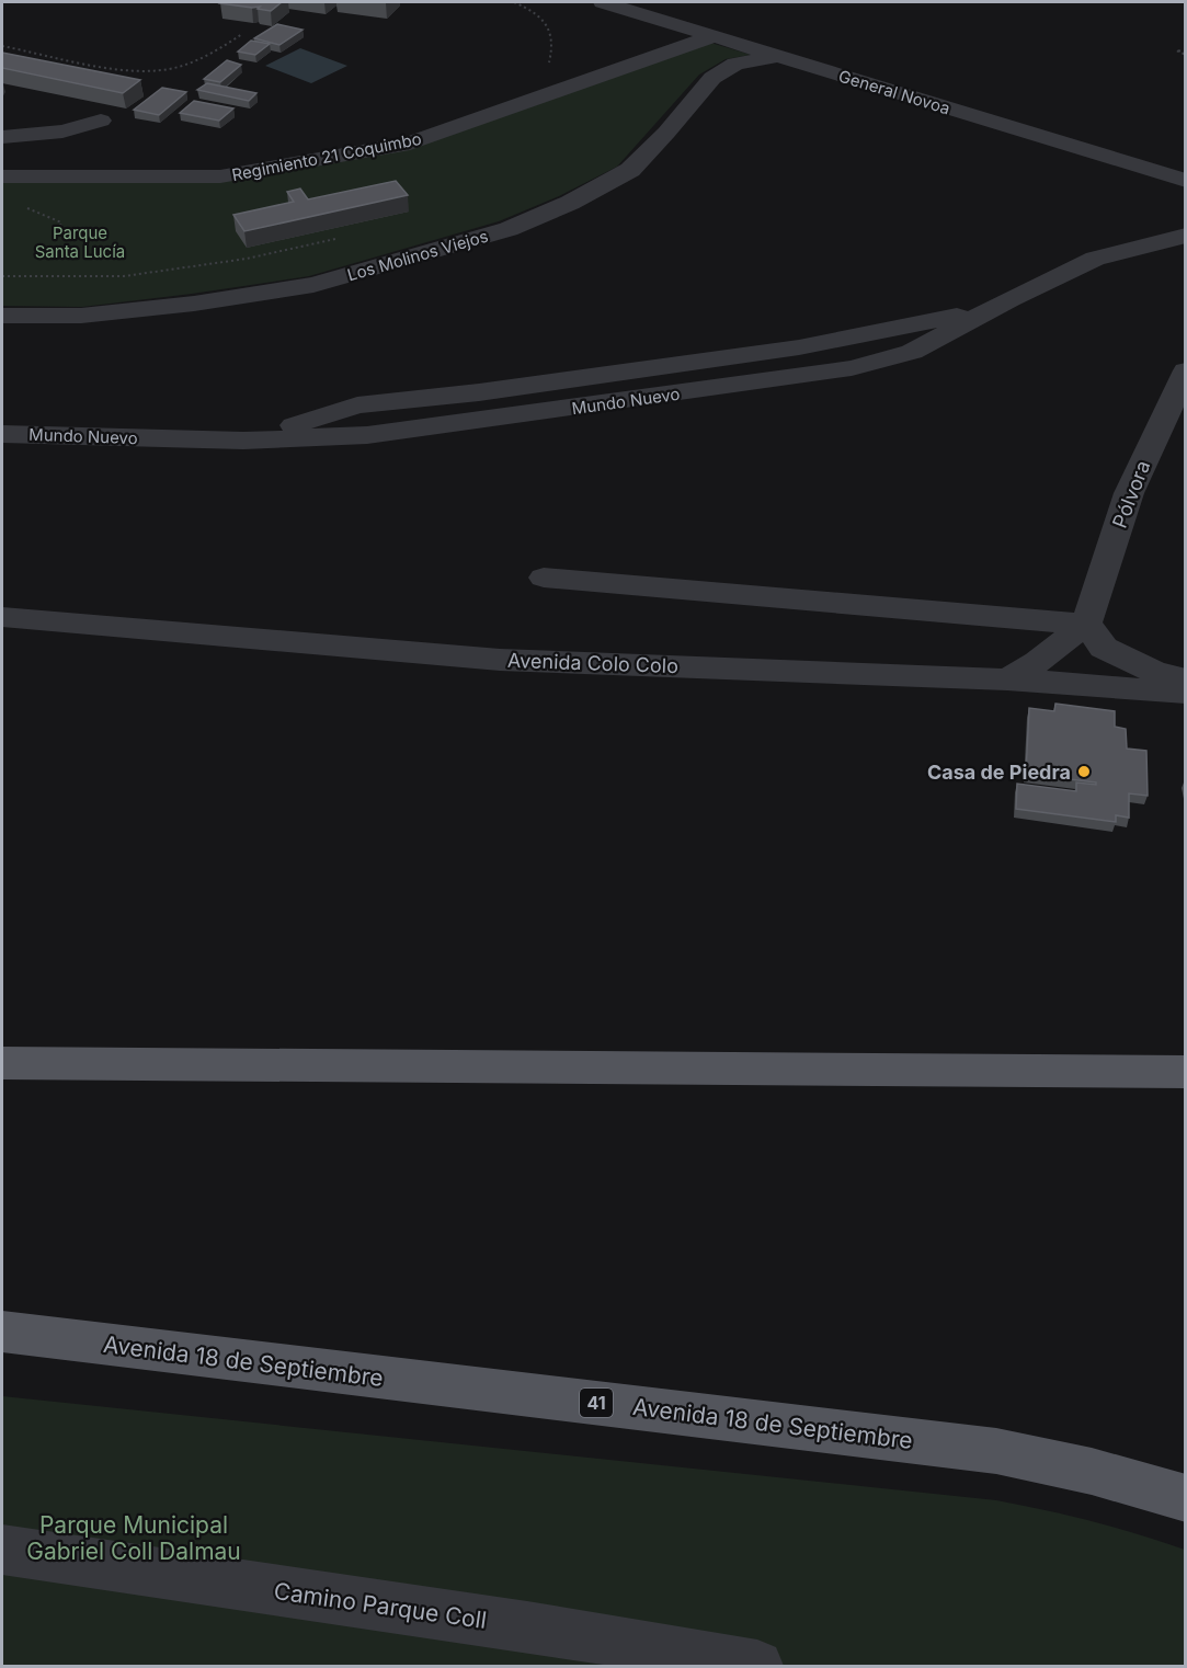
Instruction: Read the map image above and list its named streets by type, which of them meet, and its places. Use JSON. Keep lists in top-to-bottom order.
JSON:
{
  "streets": {
    "main road": ["Avenida 18 de Septiembre", "41"],
    "street": [
      "General Novoa",
      "Regimiento 21 Coquimbo",
      "Los Molinos Viejos",
      "Mundo Nuevo",
      "Pólvora",
      "Avenida Colo Colo",
      "Camino Parque Coll"
    ]
  },
  "crossings": [
    ["General Novoa", "Regimiento 21 Coquimbo"],
    ["General Novoa", "Los Molinos Viejos"]
  ],
  "parks": ["Parque Santa Lucía", "Parque Municipal Gabriel Coll Dalmau"],
  "places": ["Casa de Piedra"]
}
